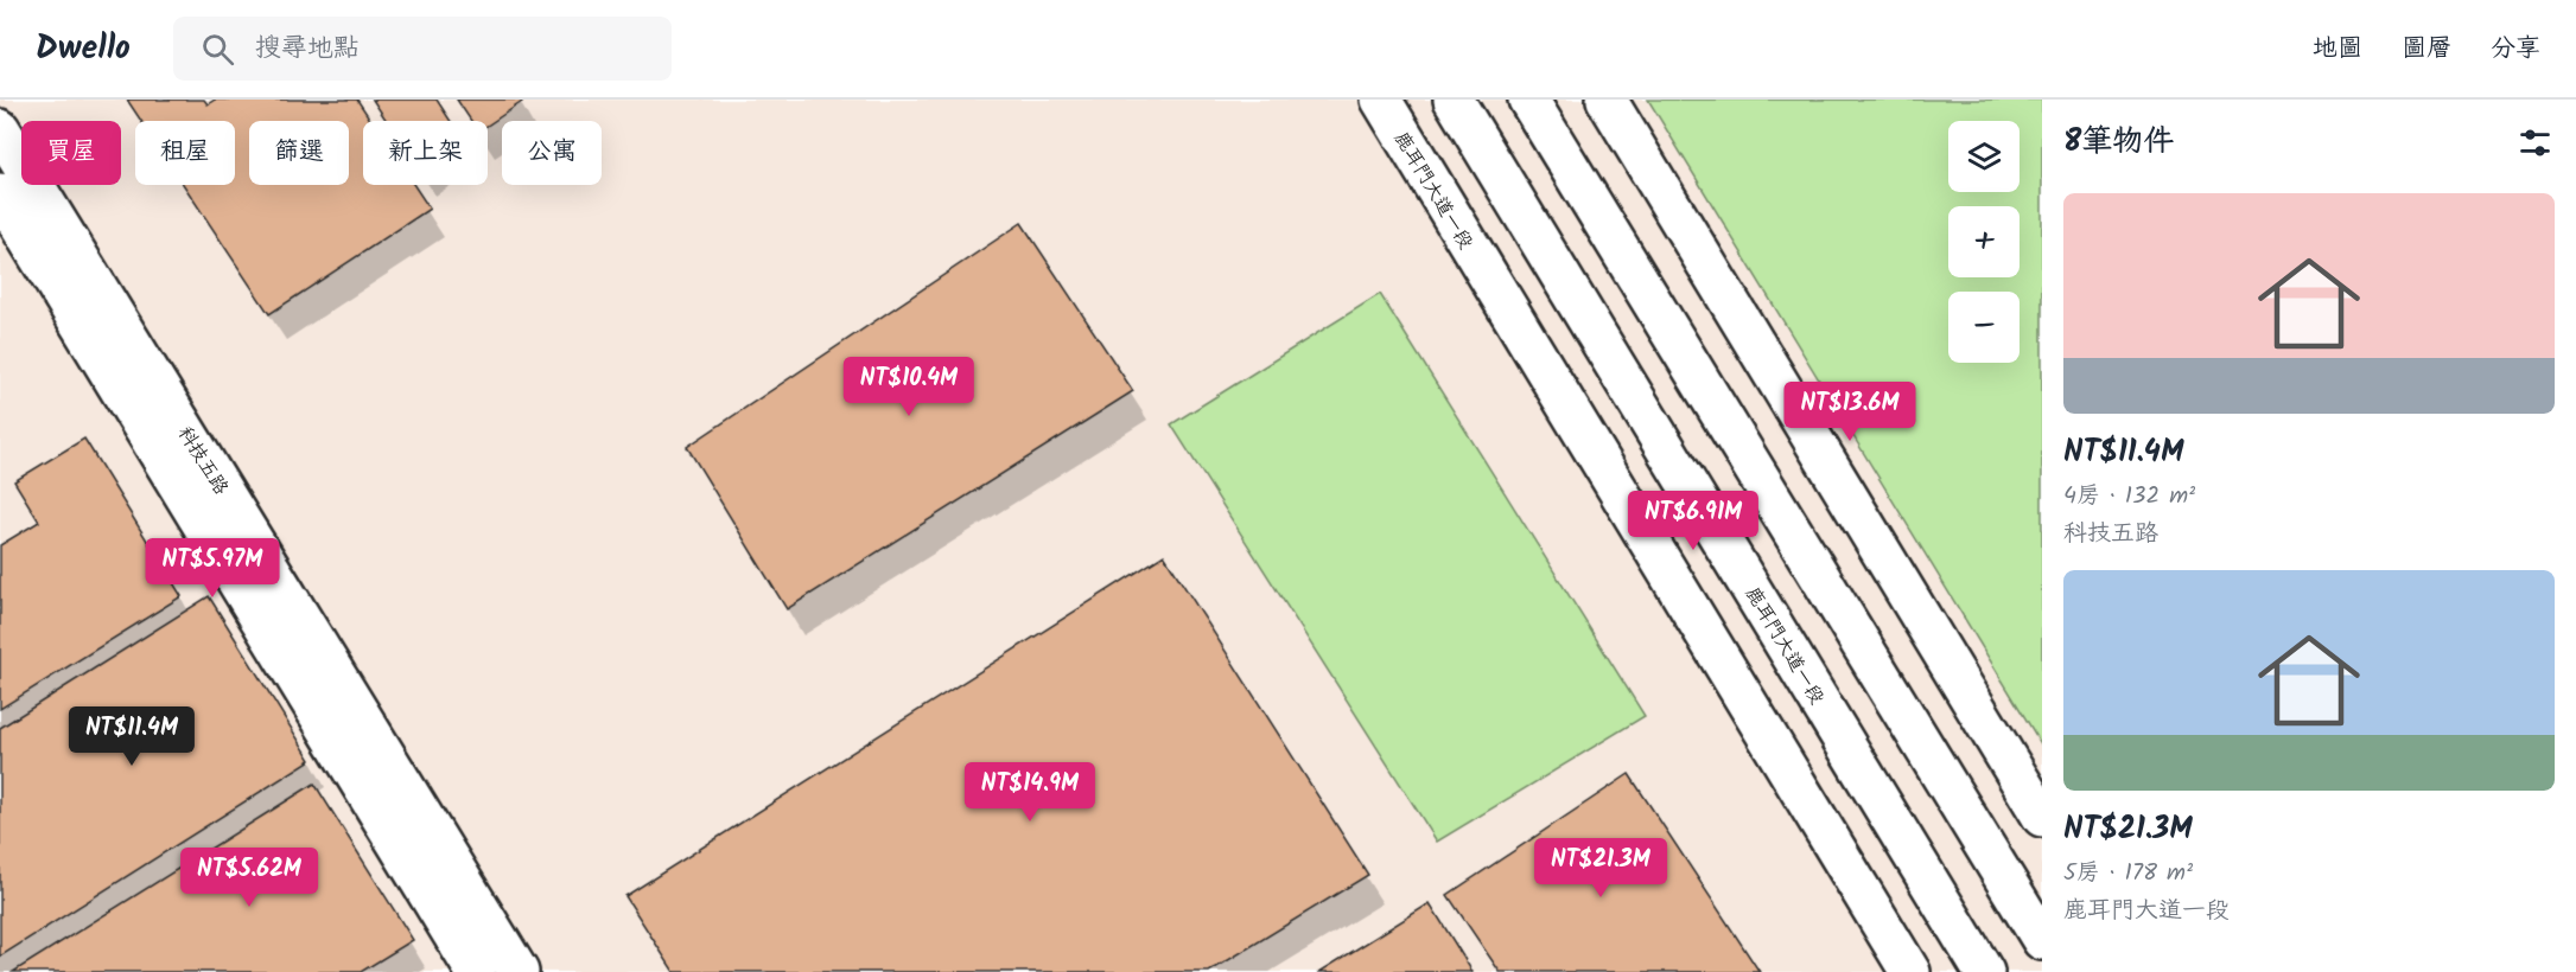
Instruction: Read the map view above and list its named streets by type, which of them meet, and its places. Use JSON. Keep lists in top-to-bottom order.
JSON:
{
  "streets": {
    "street": ["鹿耳門大道一段", "科技五路"]
  },
  "page": {
    "header": "Dwello",
    "search": "搜尋地點",
    "nav": ["地圖", "圖層", "分享"],
    "heading": "8筆物件",
    "map_buttons": ["+", "−"],
    "chip": [
      "買屋",
      "租屋",
      "篩選",
      "新上架",
      "公寓"
    ],
    "list": [
      {
        "name": "NT$11.4M",
        "note": "4房 · 132 m² · 科技五路"
      },
      {
        "name": "NT$21.3M",
        "note": "5房 · 178 m² · 鹿耳門大道一段"
      }
    ],
    "price": [
      "NT$10.4M",
      "NT$13.6M",
      "NT$6.91M",
      "NT$5.97M",
      "NT$11.4M",
      "NT$14.9M",
      "NT$21.3M",
      "NT$5.62M"
    ]
  }
}
